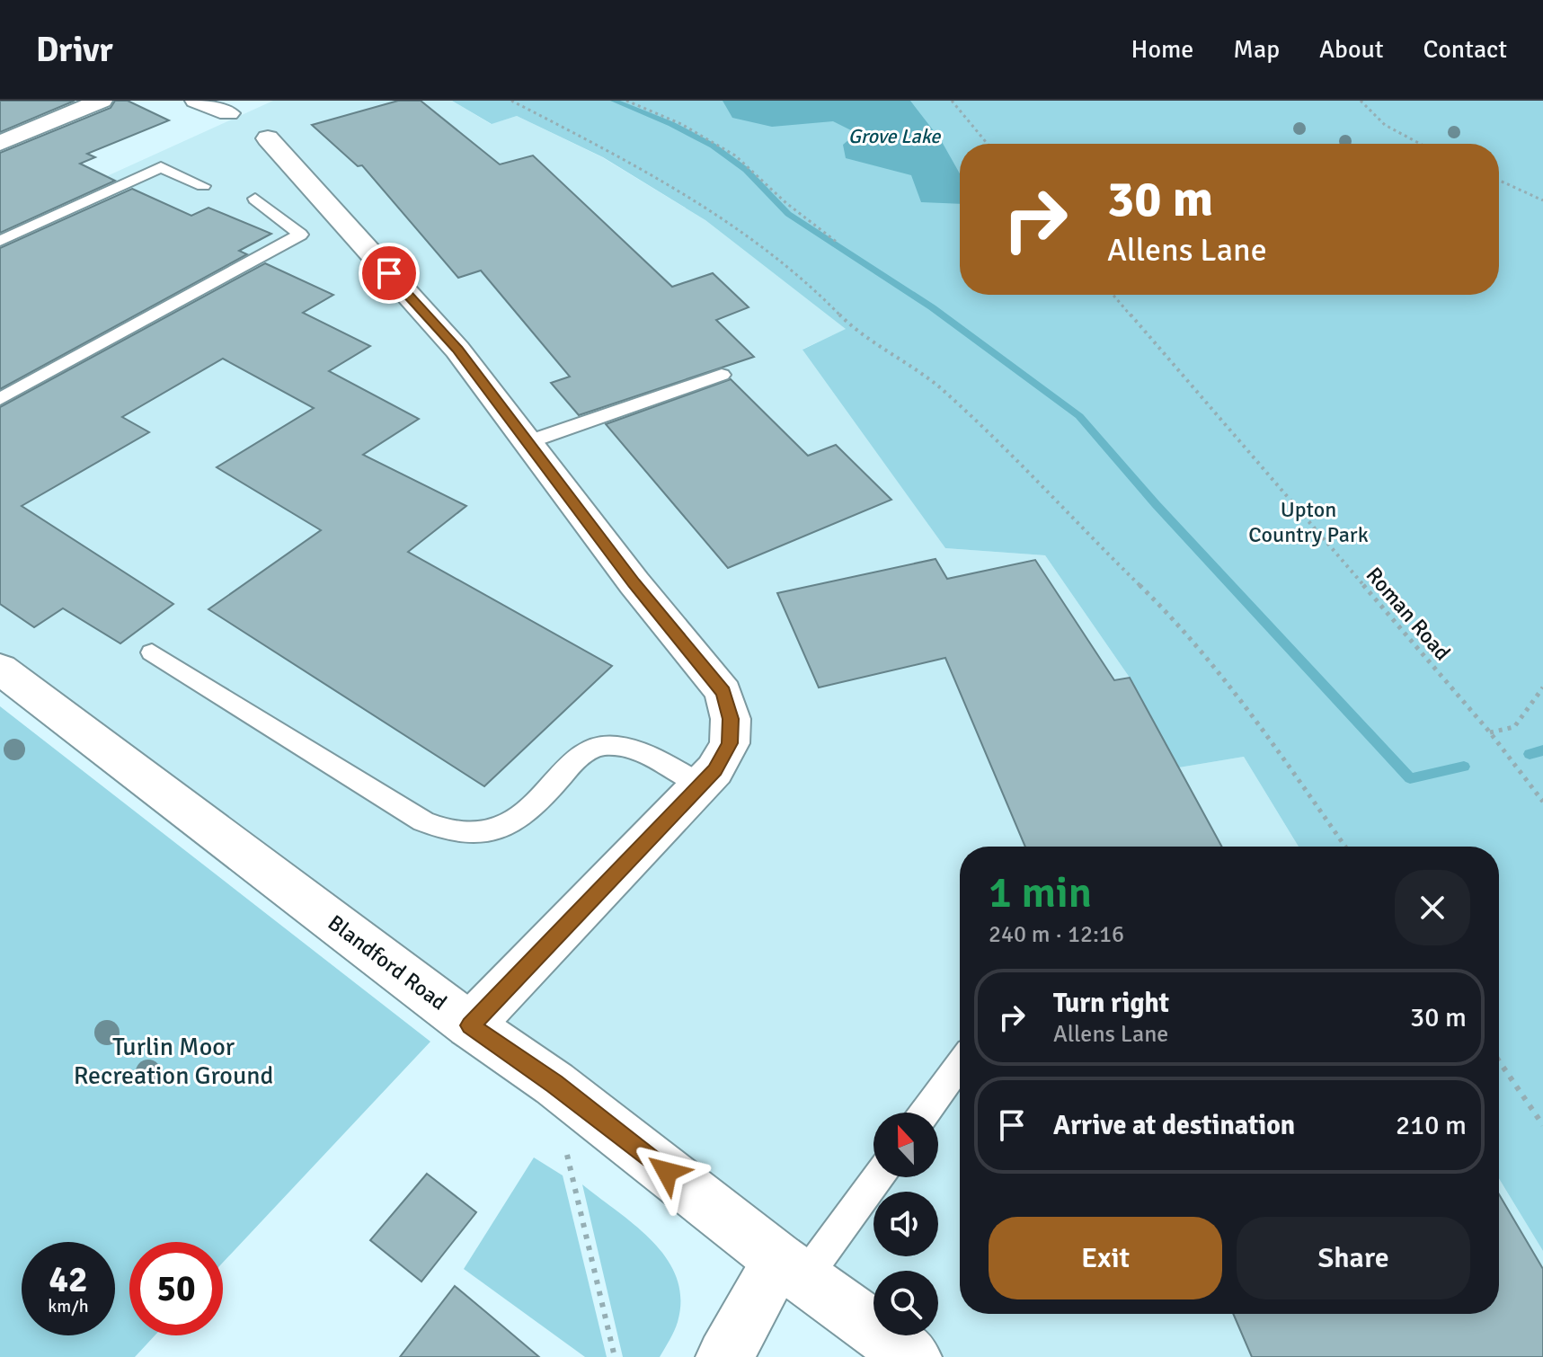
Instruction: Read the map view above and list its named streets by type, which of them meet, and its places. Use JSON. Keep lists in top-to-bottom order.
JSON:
{
  "streets": {
    "street": ["Blandford Road"],
    "path": ["Roman Road"]
  },
  "water": ["Grove Lake"],
  "parks": ["Upton Country Park", "Turlin Moor Recreation Ground"],
  "north": "top",
  "page": {
    "header": "Drivr",
    "nav": [
      "Home",
      "Map",
      "About",
      "Contact"
    ],
    "turn": ["30 m", "Allens Lane"],
    "heading": ["1 min", "240 m · 12:16"],
    "list": [
      {
        "name": "Turn right",
        "note": "Allens Lane",
        "value": "30 m"
      },
      {
        "name": "Arrive at destination",
        "value": "210 m"
      }
    ],
    "buttons": ["Exit", "Share"],
    "speed": "42 km/h",
    "limit": "50"
  }
}
